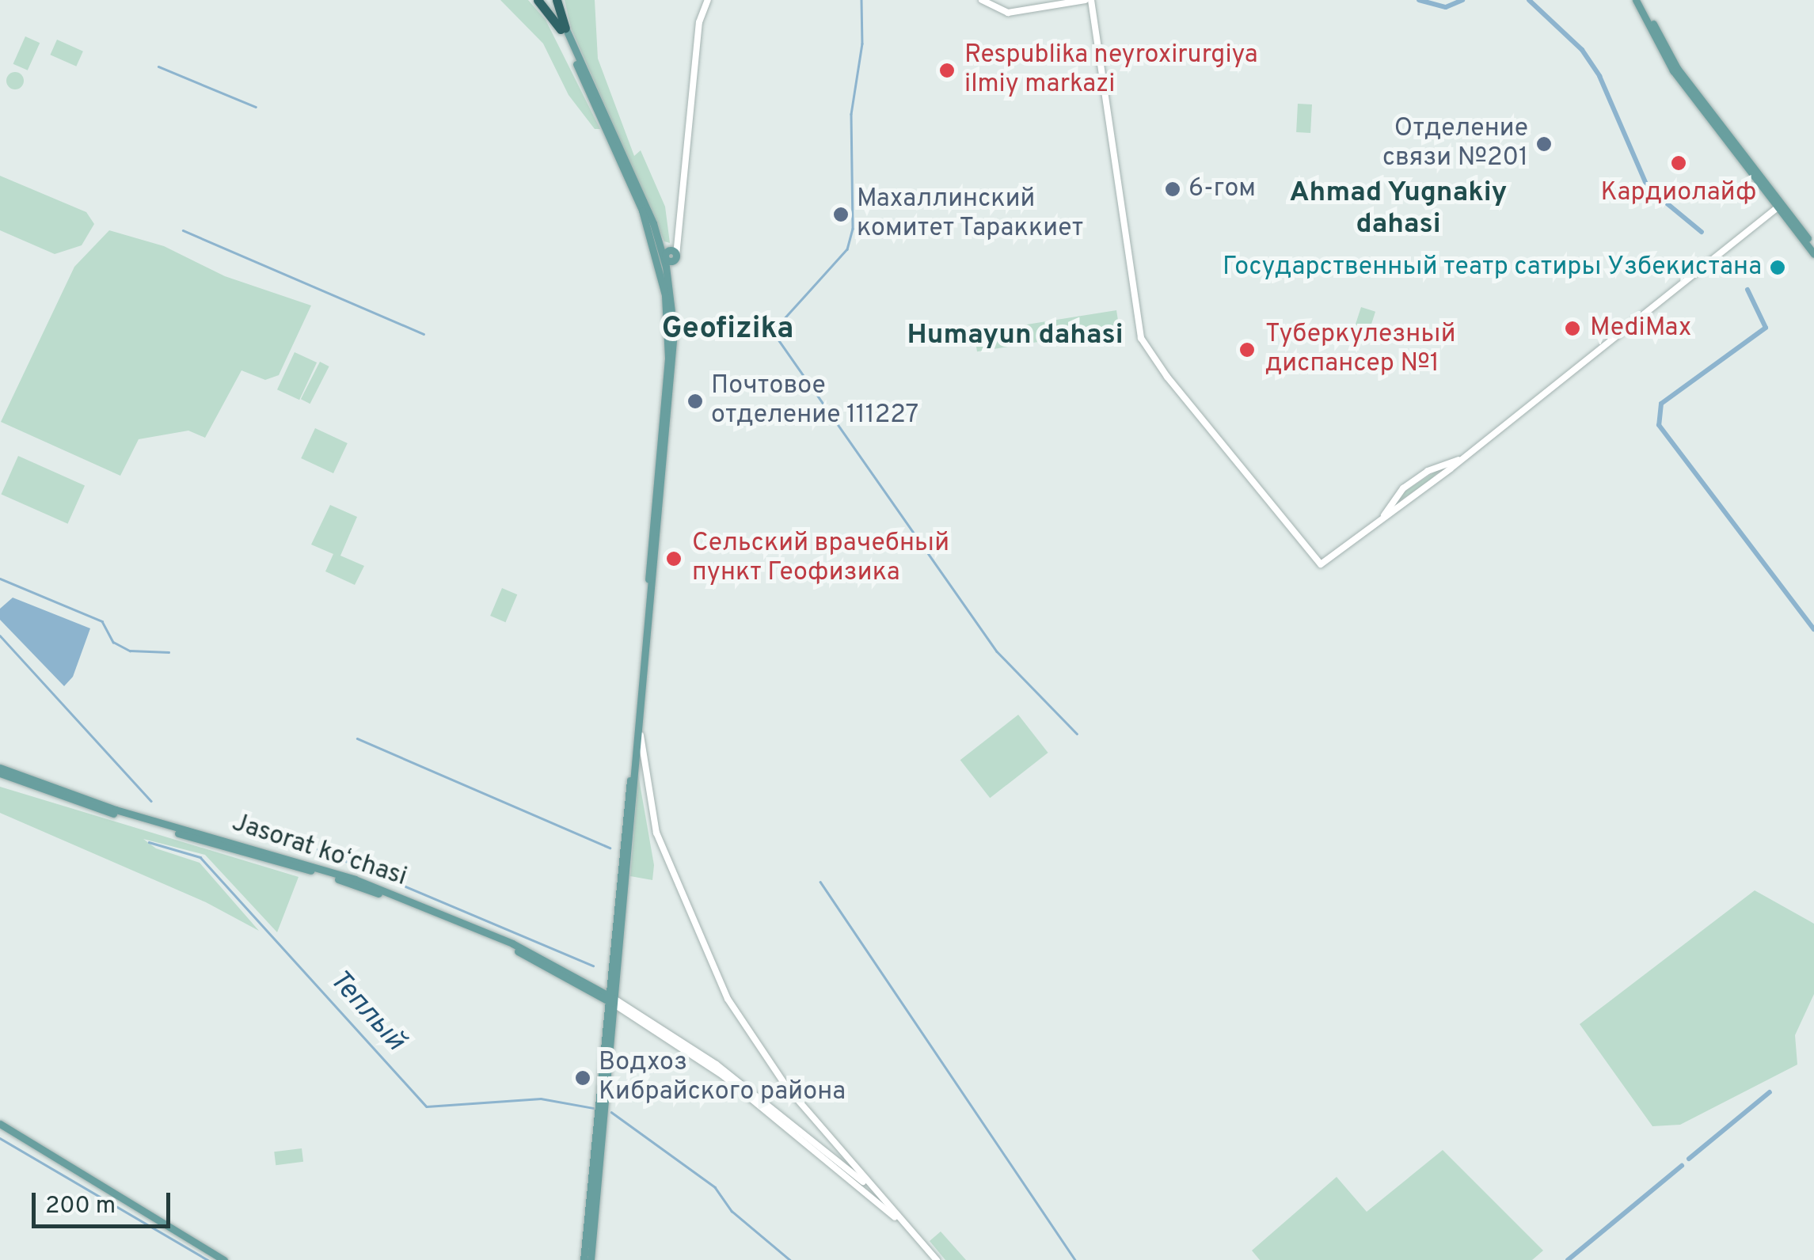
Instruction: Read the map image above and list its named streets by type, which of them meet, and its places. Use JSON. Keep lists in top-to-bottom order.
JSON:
{
  "streets": {
    "main road": ["Jasorat koʻchasi"]
  },
  "districts": ["Ahmad Yugnakiy dahasi", "Geofizika", "Humayun dahasi"],
  "water": ["Теплый"],
  "places": [
    "Respublika neyroxirurgiya ilmiy markazi",
    "Отделение связи №201",
    "Кардиолайф",
    "6-гом",
    "Махаллинский комитет Тараккиет",
    "Государственный театр сатиры Узбекистана",
    "MediMax",
    "Туберкулезный диспансер №1",
    "Почтовое отделение 111227",
    "Сельский врачебный пункт Геофизика",
    "Водхоз Кибрайского района"
  ],
  "scale_bar": "200 m"
}
